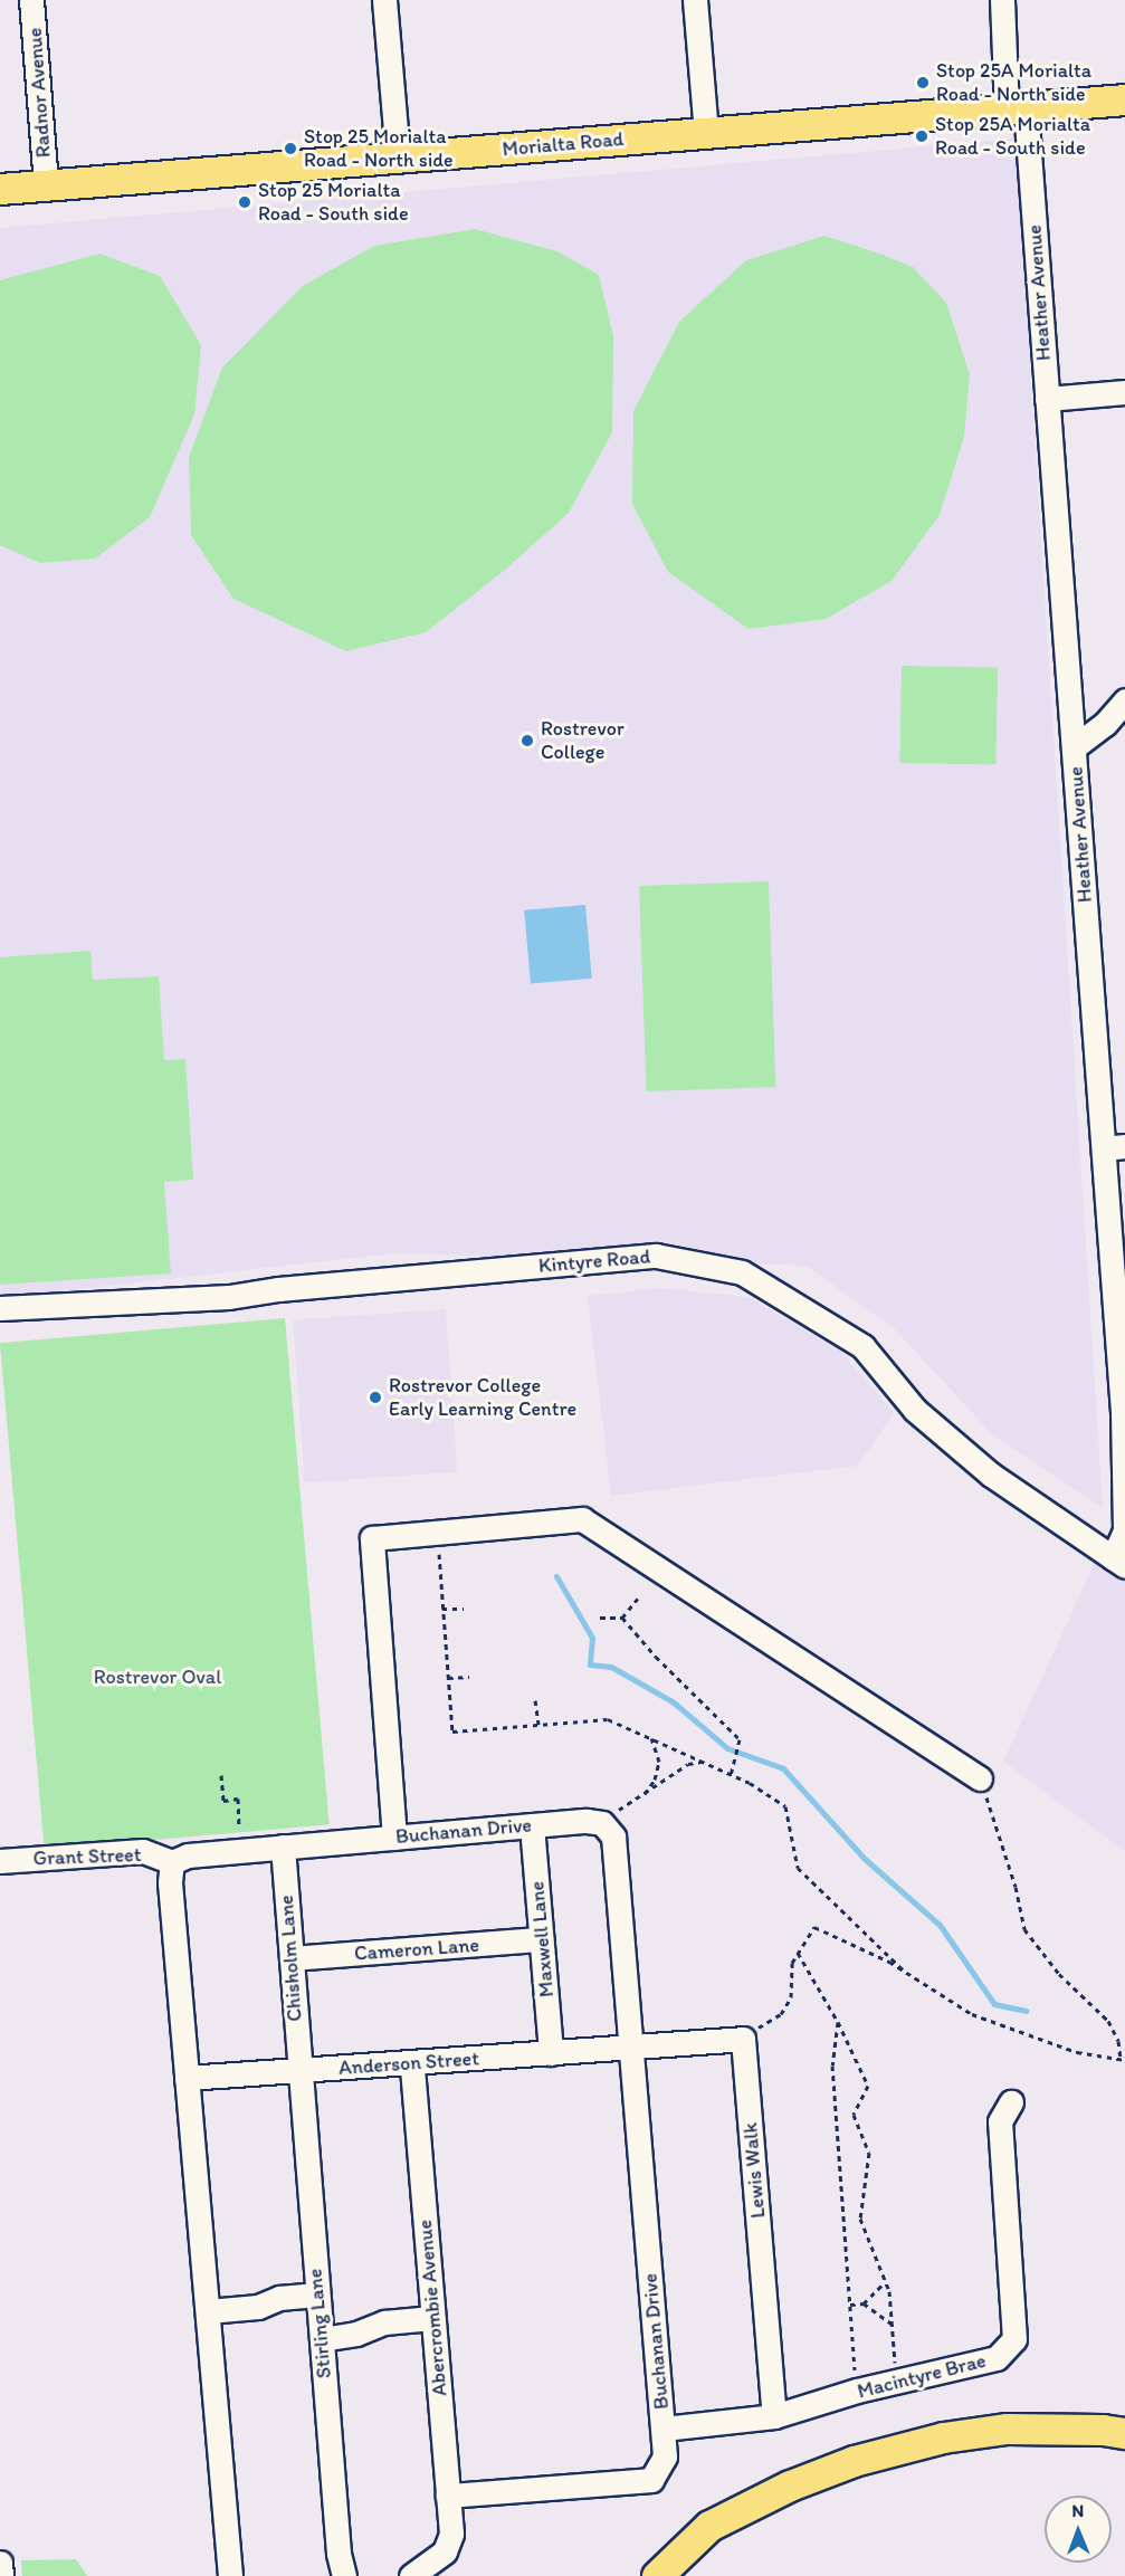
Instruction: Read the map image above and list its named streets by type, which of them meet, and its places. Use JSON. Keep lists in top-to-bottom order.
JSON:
{
  "streets": {
    "main road": ["Morialta Road"],
    "street": [
      "Radnor Avenue",
      "Heather Avenue",
      "Kintyre Road",
      "Buchanan Drive",
      "Grant Street",
      "Maxwell Lane",
      "Cameron Lane",
      "Chisholm Lane",
      "Anderson Street",
      "Lewis Walk",
      "Abercrombie Avenue",
      "Stirling Lane",
      "Macintyre Brae"
    ]
  },
  "crossings": [
    ["Radnor Avenue", "Morialta Road"],
    ["Morialta Road", "Heather Avenue"],
    ["Heather Avenue", "Kintyre Road"],
    ["Buchanan Drive", "Grant Street"],
    ["Buchanan Drive", "Maxwell Lane"],
    ["Buchanan Drive", "Chisholm Lane"],
    ["Buchanan Drive", "Anderson Street"],
    ["Buchanan Drive", "Abercrombie Avenue"],
    ["Buchanan Drive", "Macintyre Brae"],
    ["Maxwell Lane", "Cameron Lane"],
    ["Maxwell Lane", "Anderson Street"],
    ["Cameron Lane", "Chisholm Lane"],
    ["Chisholm Lane", "Anderson Street"],
    ["Chisholm Lane", "Stirling Lane"],
    ["Anderson Street", "Abercrombie Avenue"],
    ["Anderson Street", "Stirling Lane"],
    ["Lewis Walk", "Macintyre Brae"]
  ],
  "parks": ["Rostrevor Oval"],
  "places": [
    "Stop 25A Morialta Road - North side",
    "Stop 25A Morialta Road - South side",
    "Stop 25 Morialta Road - North side",
    "Stop 25 Morialta Road - South side",
    "Rostrevor College",
    "Rostrevor College Early Learning Centre"
  ],
  "north": "top"
}
